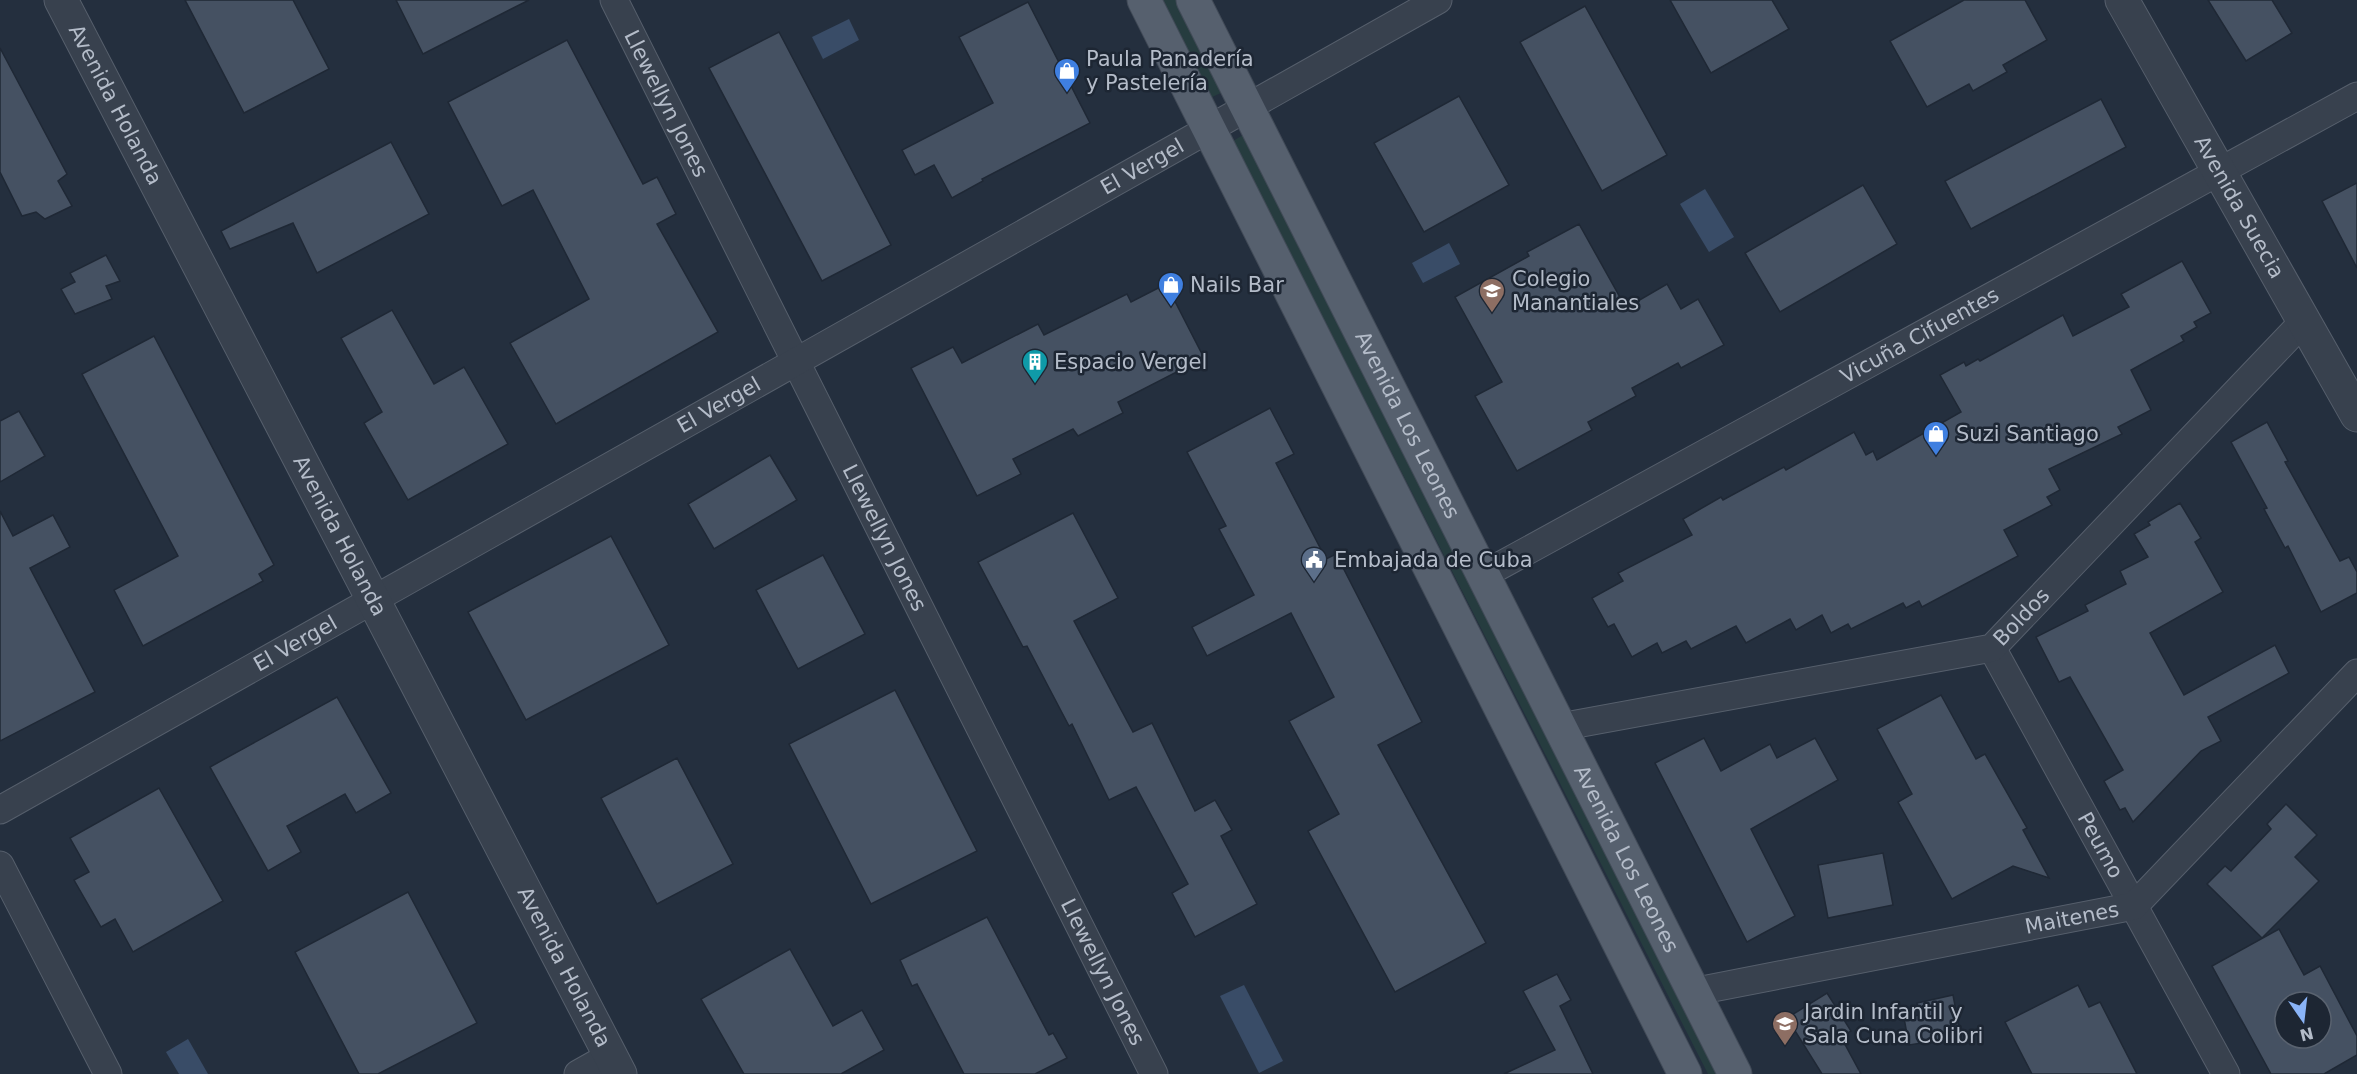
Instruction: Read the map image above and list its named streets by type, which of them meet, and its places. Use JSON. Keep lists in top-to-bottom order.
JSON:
{
  "streets": {
    "main road": ["Avenida Los Leones"],
    "street": [
      "Llewellyn Jones",
      "Avenida Holanda",
      "El Vergel",
      "Avenida Suecia",
      "Vicuña Cifuentes",
      "Boldos",
      "Peumo",
      "Maitenes"
    ]
  },
  "crossings": [
    ["Llewellyn Jones", "El Vergel"],
    ["Avenida Holanda", "El Vergel"],
    ["El Vergel", "Avenida Los Leones"],
    ["Avenida Suecia", "Vicuña Cifuentes"],
    ["Avenida Suecia", "Boldos"],
    ["Vicuña Cifuentes", "Avenida Los Leones"],
    ["Avenida Los Leones", "Boldos"],
    ["Avenida Los Leones", "Maitenes"],
    ["Boldos", "Peumo"],
    ["Peumo", "Maitenes"]
  ],
  "places": {
    "shop": ["Paula Panadería y Pastelería", "Nails Bar", "Suzi Santiago"],
    "school or university": ["Colegio Manantiales", "Jardin Infantil y Sala Cuna Colibri"],
    "building": ["Espacio Vergel"],
    "public building": ["Embajada de Cuba"]
  },
  "north": "bottom"
}
